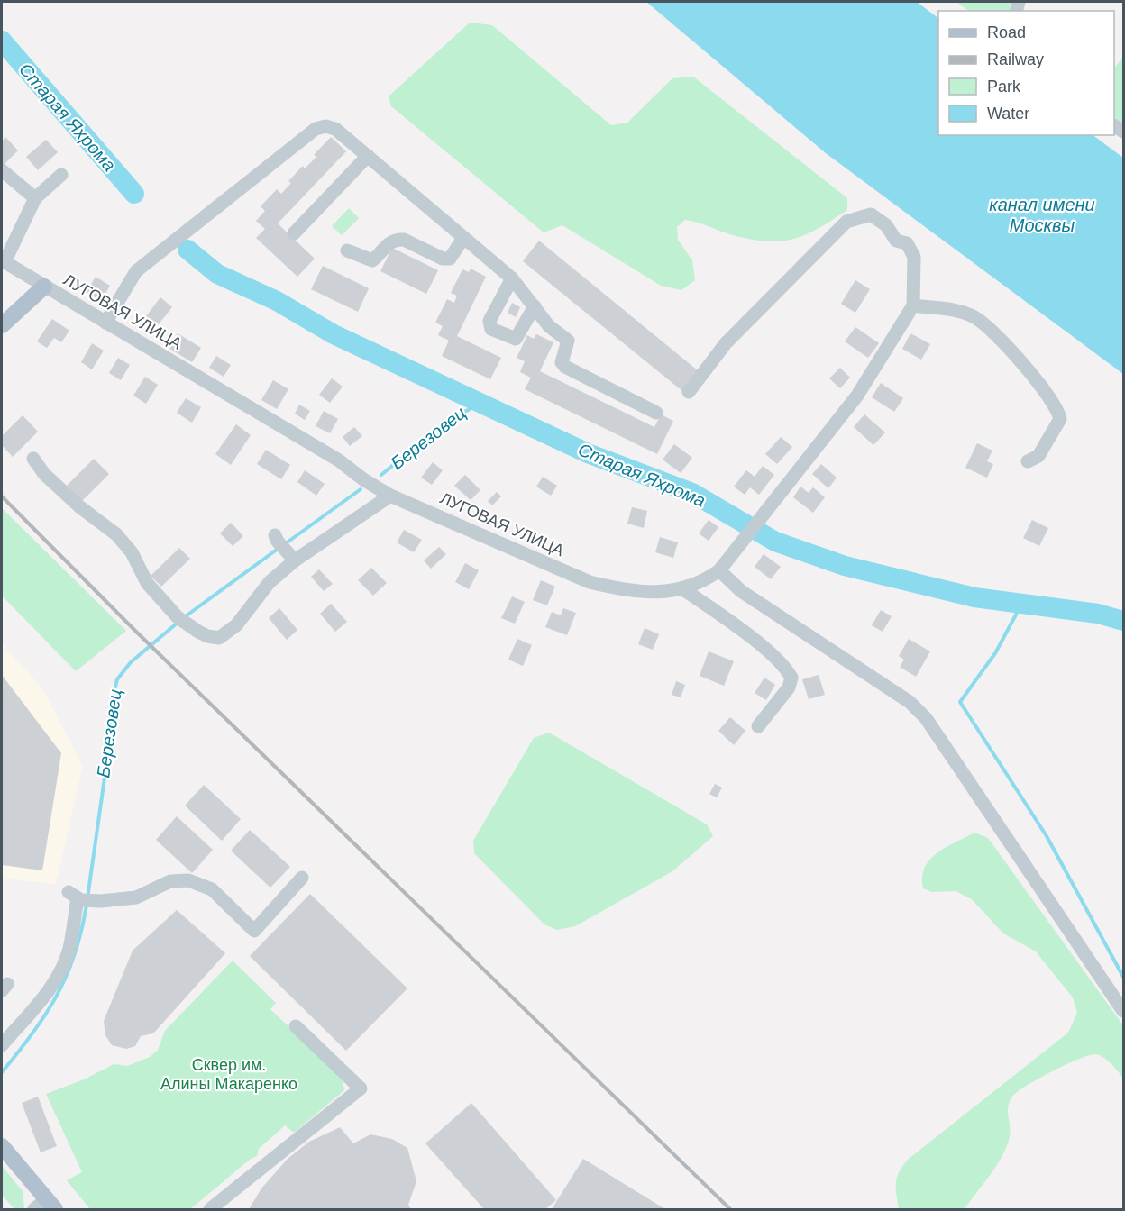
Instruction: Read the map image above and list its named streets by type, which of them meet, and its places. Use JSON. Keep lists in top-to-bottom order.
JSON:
{
  "streets": {
    "street": ["ЛУГОВАЯ УЛИЦА"]
  },
  "water": ["Старая Яхрома", "канал имени Москвы", "Березовец"],
  "parks": ["Сквер им. Алины Макаренко"],
  "legend": [
    "Road",
    "Railway",
    "Park",
    "Water"
  ]
}
